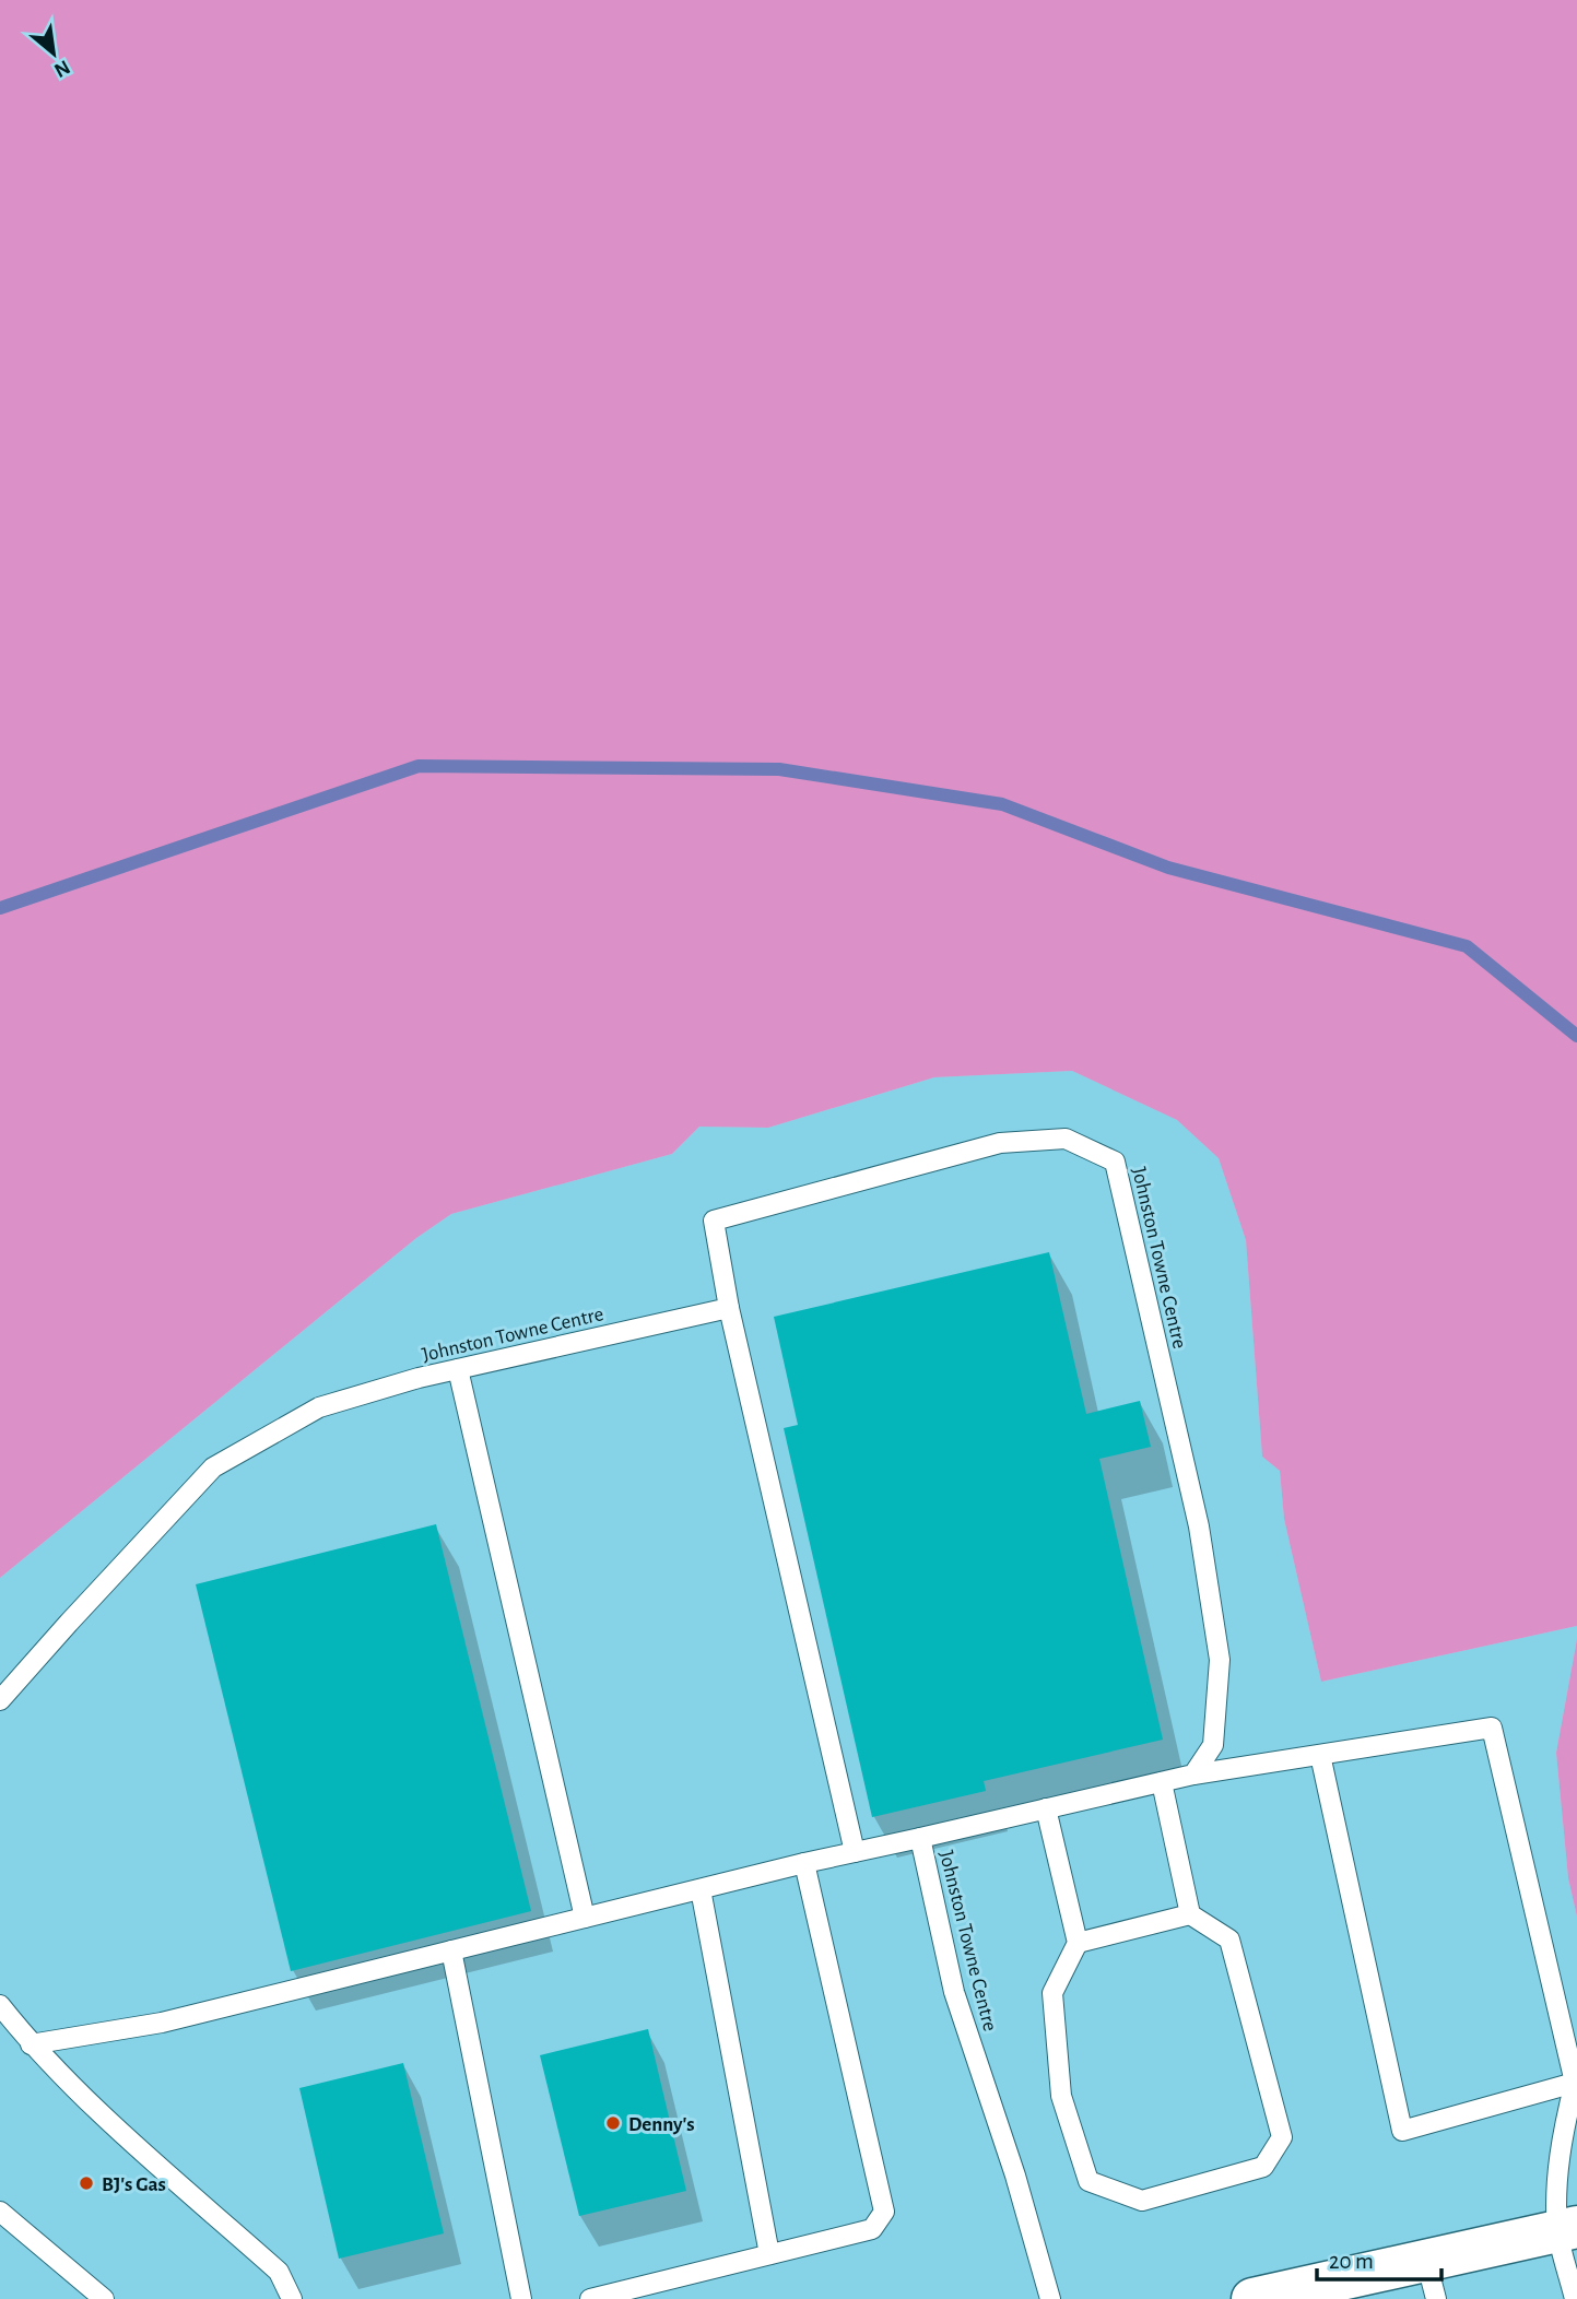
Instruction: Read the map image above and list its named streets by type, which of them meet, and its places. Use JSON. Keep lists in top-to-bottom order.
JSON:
{
  "streets": {
    "lane": ["Johnston Towne Centre"]
  },
  "places": ["Denny's", "BJ's Gas"],
  "scale_bar": "20 m",
  "north": "bottom right"
}
